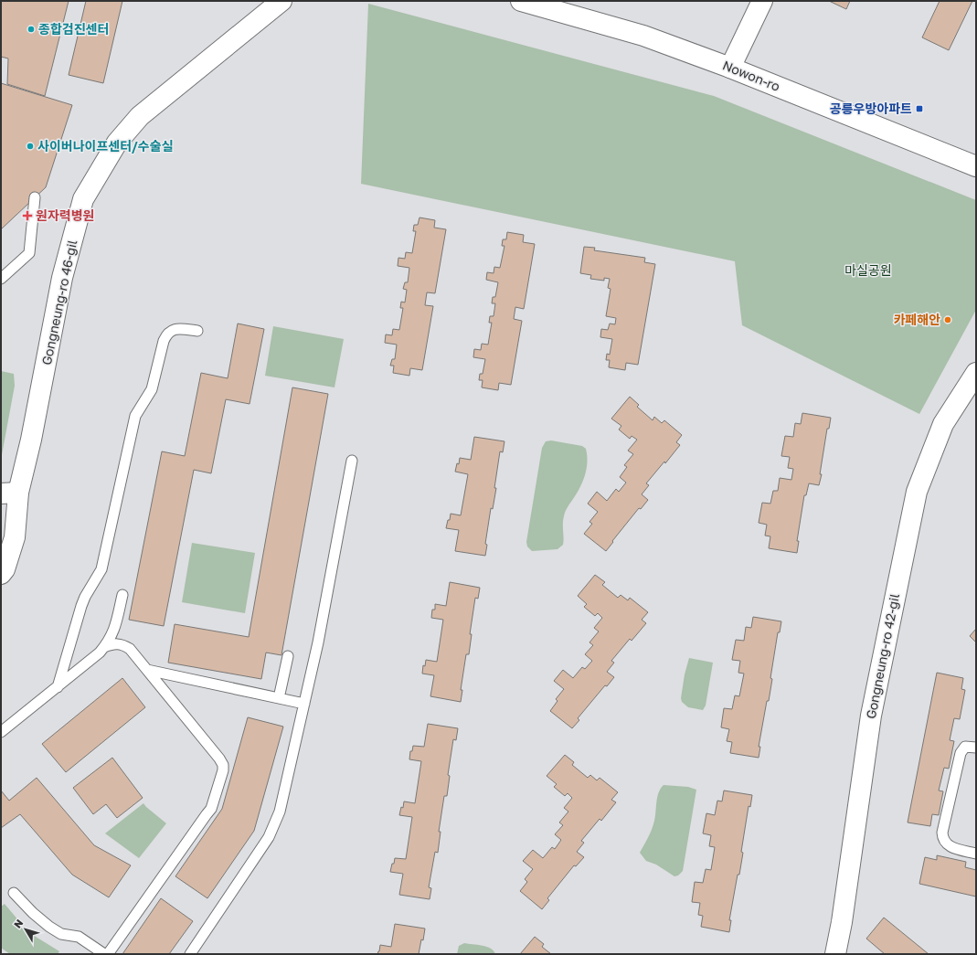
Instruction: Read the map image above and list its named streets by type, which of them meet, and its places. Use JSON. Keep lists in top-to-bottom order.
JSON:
{
  "streets": {
    "street": ["Nowon-ro", "Gongneung-ro 46-gil", "Gongneung-ro 42-gil"]
  },
  "parks": ["마실공원"],
  "places": {
    "other": ["종합검진센터", "사이버나이프센터/수술실", "카페해안"],
    "transit": ["공릉우방아파트"],
    "health": ["원자력병원"]
  },
  "north": "top left"
}
